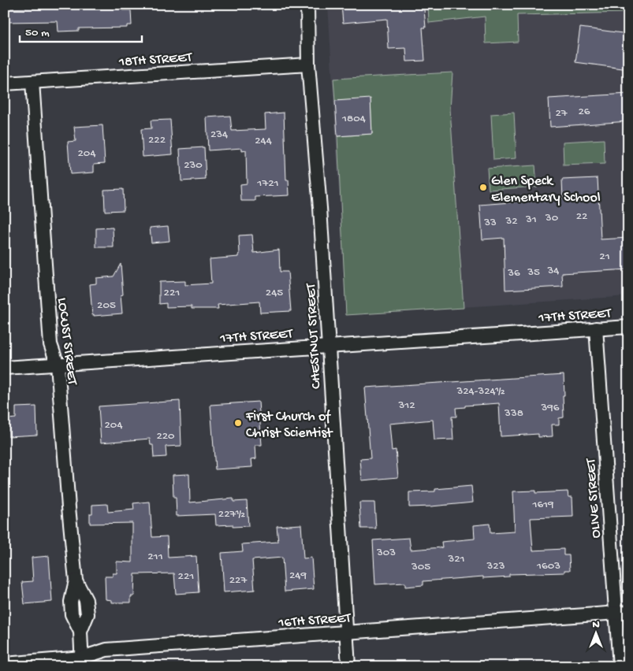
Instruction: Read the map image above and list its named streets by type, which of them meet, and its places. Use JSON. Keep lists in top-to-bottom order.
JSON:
{
  "streets": {
    "street": [
      "18TH STREET",
      "17TH STREET",
      "CHESTNUT STREET",
      "LOCUST STREET",
      "OLIVE STREET",
      "16TH STREET"
    ]
  },
  "crossings": [
    ["18TH STREET", "CHESTNUT STREET"],
    ["18TH STREET", "LOCUST STREET"],
    ["17TH STREET", "CHESTNUT STREET"],
    ["17TH STREET", "LOCUST STREET"],
    ["17TH STREET", "OLIVE STREET"],
    ["CHESTNUT STREET", "16TH STREET"],
    ["LOCUST STREET", "16TH STREET"],
    ["OLIVE STREET", "16TH STREET"]
  ],
  "places": ["Glen Speck Elementary School", "First Church of Christ Scientist"],
  "house_numbers": [
    "26",
    "27",
    "1804",
    "234",
    "222",
    "244",
    "204",
    "230",
    "1721",
    "22",
    "30",
    "31",
    "32",
    "33",
    "21",
    "34",
    "35",
    "36",
    "221",
    "245",
    "205",
    "324-324½",
    "312",
    "396",
    "338",
    "204",
    "220",
    "1619",
    "227½",
    "303",
    "211",
    "321",
    "323",
    "1603",
    "305",
    "249",
    "221",
    "227"
  ],
  "scale_bar": "50 m",
  "north": "top"
}
